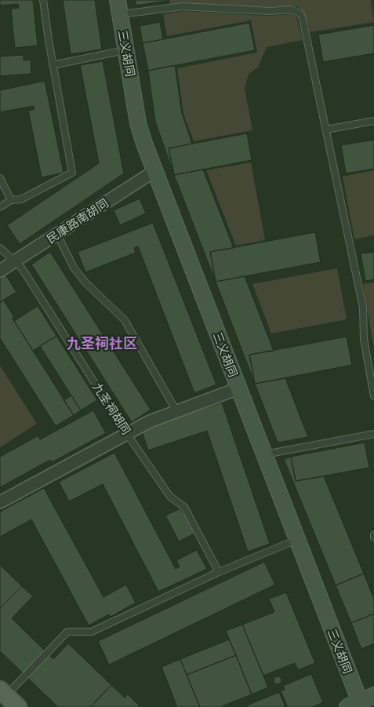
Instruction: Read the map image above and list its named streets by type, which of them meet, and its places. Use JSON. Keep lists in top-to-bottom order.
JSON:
{
  "streets": {
    "street": ["三义胡同", "民康路南胡同"],
    "lane": ["九圣祠胡同"]
  },
  "crossings": [
    ["三义胡同", "民康路南胡同"],
    ["民康路南胡同", "九圣祠胡同"]
  ],
  "districts": ["九圣祠社区"]
}
